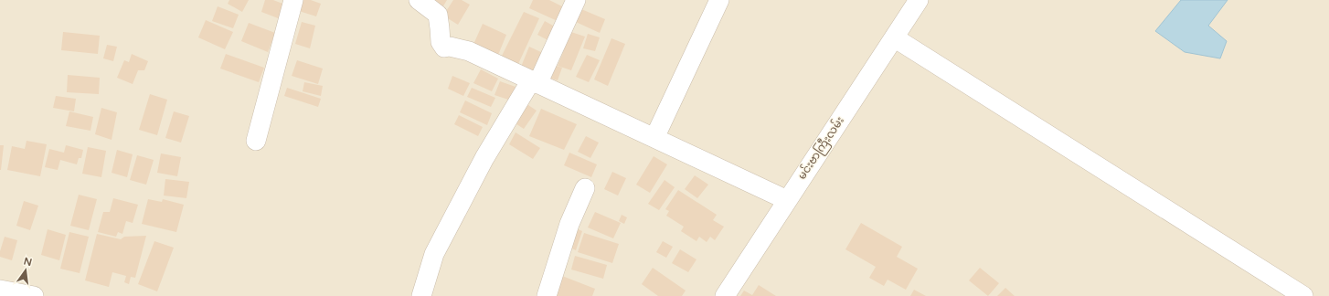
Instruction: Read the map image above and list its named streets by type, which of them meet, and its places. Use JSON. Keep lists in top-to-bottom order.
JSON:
{
  "streets": {
    "street": ["မင်းဗာကြီးလမ်း"]
  },
  "north": "top"
}
